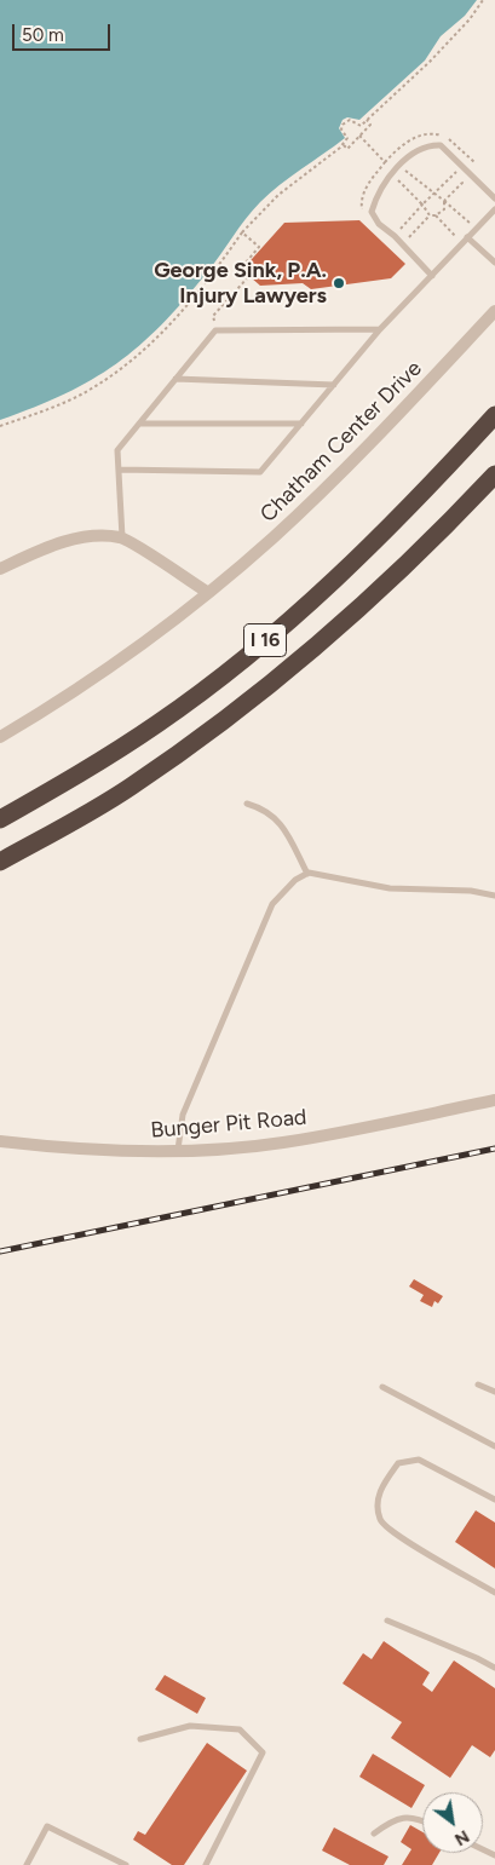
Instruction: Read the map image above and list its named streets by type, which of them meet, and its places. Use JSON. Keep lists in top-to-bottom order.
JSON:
{
  "streets": {
    "highway": ["I 16"],
    "street": ["Chatham Center Drive", "Bunger Pit Road"]
  },
  "places": ["George Sink, P.A. Injury Lawyers"],
  "scale_bar": "50 m",
  "north": "bottom right"
}
